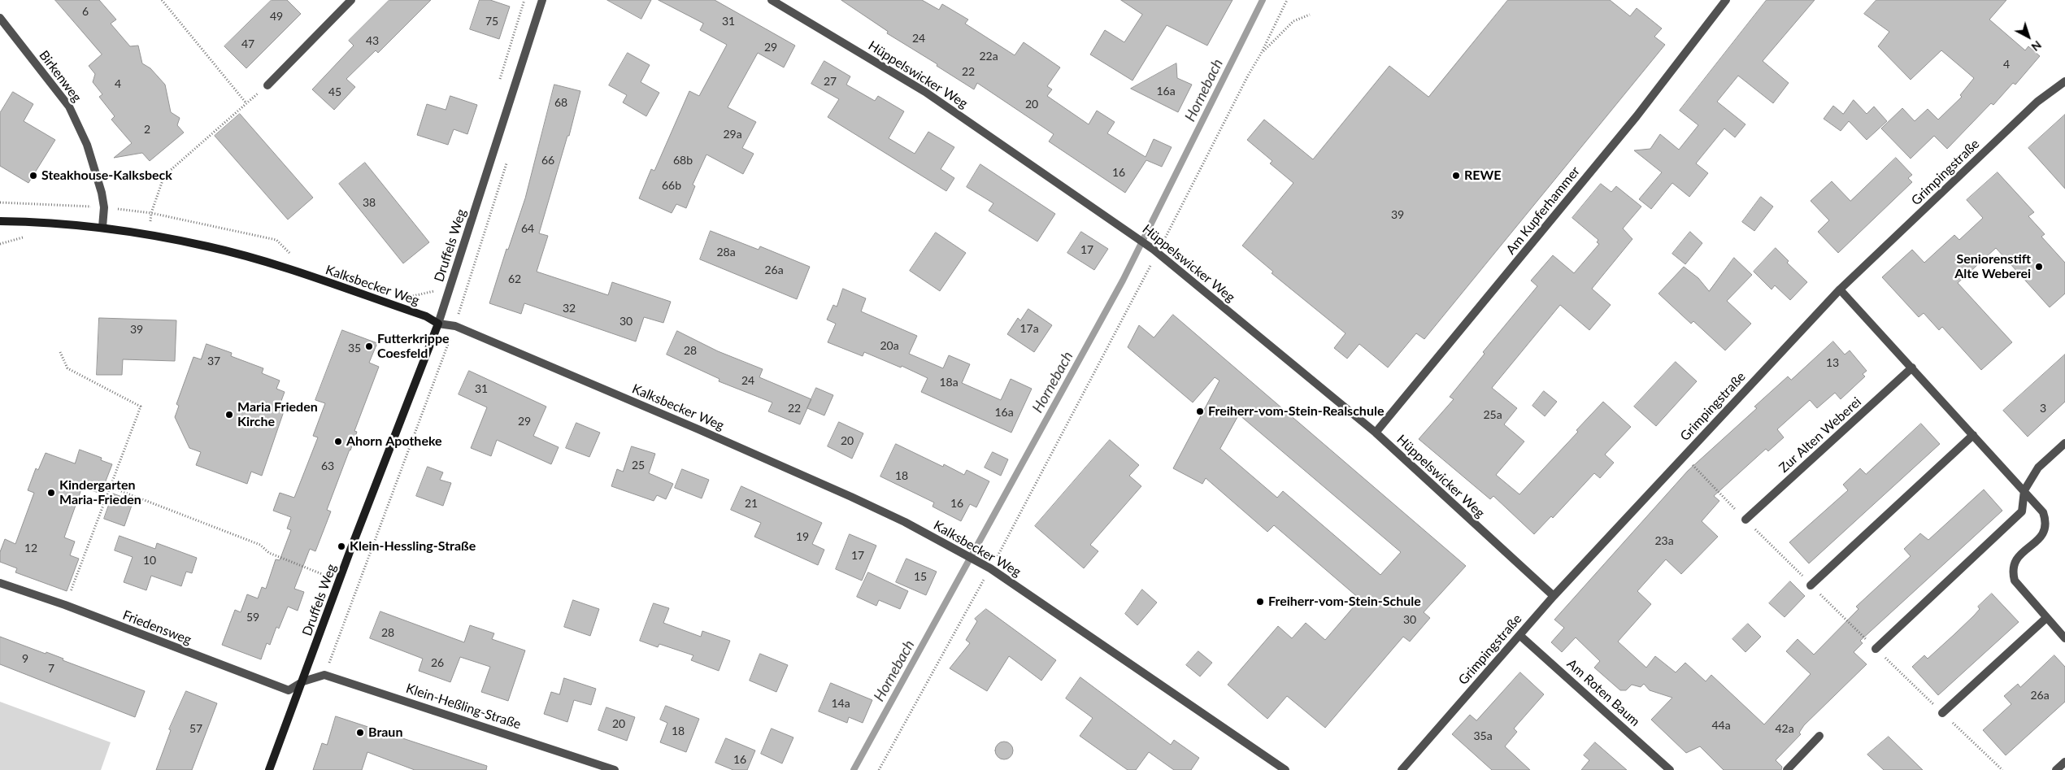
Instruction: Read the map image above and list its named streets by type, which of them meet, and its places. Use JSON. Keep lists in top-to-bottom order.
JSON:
{
  "streets": {
    "street": [
      "Hüppelswicker Weg",
      "Birkenweg",
      "Grimpingstraße",
      "Am Kupferhammer",
      "Druffels Weg",
      "Kalksbecker Weg",
      "Zur Alten Weberei",
      "Friedensweg",
      "Am Roten Baum",
      "Klein-Heßling-Straße"
    ]
  },
  "crossings": [
    ["Hüppelswicker Weg", "Grimpingstraße"],
    ["Hüppelswicker Weg", "Am Kupferhammer"],
    ["Birkenweg", "Kalksbecker Weg"],
    ["Grimpingstraße", "Am Roten Baum"],
    ["Druffels Weg", "Kalksbecker Weg"],
    ["Druffels Weg", "Friedensweg"]
  ],
  "water": ["Hornebach"],
  "places": [
    "Steakhouse-Kalksbeck",
    "REWE",
    "Seniorenstift Alte Weberei",
    "Futterkrippe Coesfeld",
    "Freiherr-vom-Stein-Realschule",
    "Maria Frieden Kirche",
    "Ahorn Apotheke",
    "Kindergarten Maria-Frieden",
    "Klein-Hessling-Straße",
    "Freiherr-vom-Stein-Schule",
    "Braun"
  ],
  "house_numbers": [
    "6",
    "49",
    "75",
    "31",
    "24",
    "43",
    "47",
    "29",
    "22a",
    "4",
    "22",
    "27",
    "4",
    "16a",
    "45",
    "68",
    "20",
    "2",
    "29a",
    "66",
    "68b",
    "16",
    "66b",
    "38",
    "39",
    "64",
    "17",
    "28a",
    "26a",
    "62",
    "32",
    "30",
    "17a",
    "39",
    "20a",
    "35",
    "28",
    "37",
    "13",
    "24",
    "18a",
    "31",
    "22",
    "3",
    "16a",
    "25a",
    "29",
    "20",
    "25",
    "63",
    "18",
    "21",
    "16",
    "19",
    "23a",
    "12",
    "17",
    "10",
    "15",
    "59",
    "30",
    "28",
    "9",
    "26",
    "7",
    "26a",
    "14a",
    "20",
    "44a",
    "57",
    "42a",
    "18",
    "35a",
    "16"
  ],
  "north": "bottom right"
}
